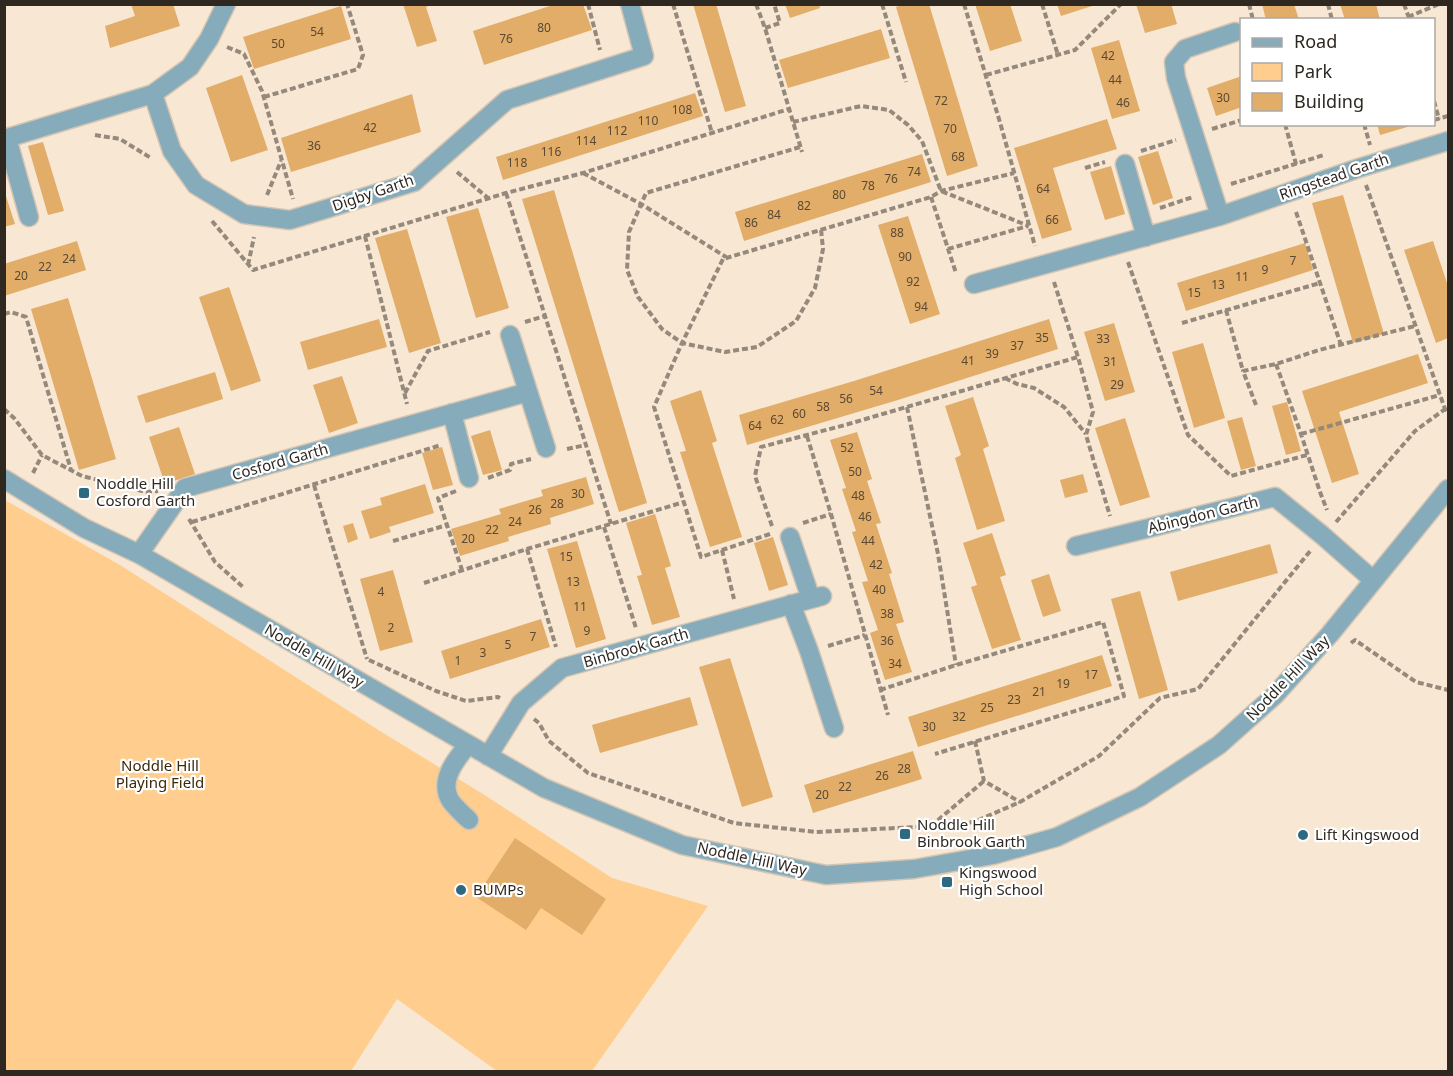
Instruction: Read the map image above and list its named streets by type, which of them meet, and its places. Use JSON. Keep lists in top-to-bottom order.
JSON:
{
  "streets": {
    "street": [
      "Ringstead Garth",
      "Digby Garth",
      "Cosford Garth",
      "Abingdon Garth",
      "Binbrook Garth",
      "Noddle Hill Way"
    ]
  },
  "crossings": [
    ["Cosford Garth", "Noddle Hill Way"],
    ["Abingdon Garth", "Noddle Hill Way"],
    ["Binbrook Garth", "Noddle Hill Way"]
  ],
  "parks": ["Noddle Hill Playing Field"],
  "places": {
    "transit": ["Noddle Hill Cosford Garth", "Noddle Hill Binbrook Garth", "Kingswood High School"],
    "other": ["Lift Kingswood", "BUMPs"]
  },
  "house_numbers": [
    "80",
    "54",
    "76",
    "50",
    "42",
    "44",
    "30",
    "72",
    "46",
    "108",
    "110",
    "42",
    "70",
    "112",
    "114",
    "36",
    "116",
    "68",
    "118",
    "74",
    "76",
    "78",
    "64",
    "80",
    "82",
    "84",
    "66",
    "86",
    "88",
    "90",
    "24",
    "7",
    "22",
    "9",
    "20",
    "11",
    "92",
    "13",
    "15",
    "94",
    "35",
    "33",
    "37",
    "39",
    "41",
    "31",
    "29",
    "54",
    "56",
    "58",
    "60",
    "62",
    "64",
    "52",
    "50",
    "30",
    "48",
    "28",
    "26",
    "46",
    "24",
    "22",
    "20",
    "44",
    "15",
    "42",
    "13",
    "40",
    "4",
    "11",
    "38",
    "2",
    "9",
    "7",
    "36",
    "5",
    "3",
    "1",
    "34",
    "17",
    "19",
    "21",
    "23",
    "25",
    "32",
    "30",
    "28",
    "26",
    "22",
    "20"
  ],
  "legend": ["Road", "Park", "Building"]
}
